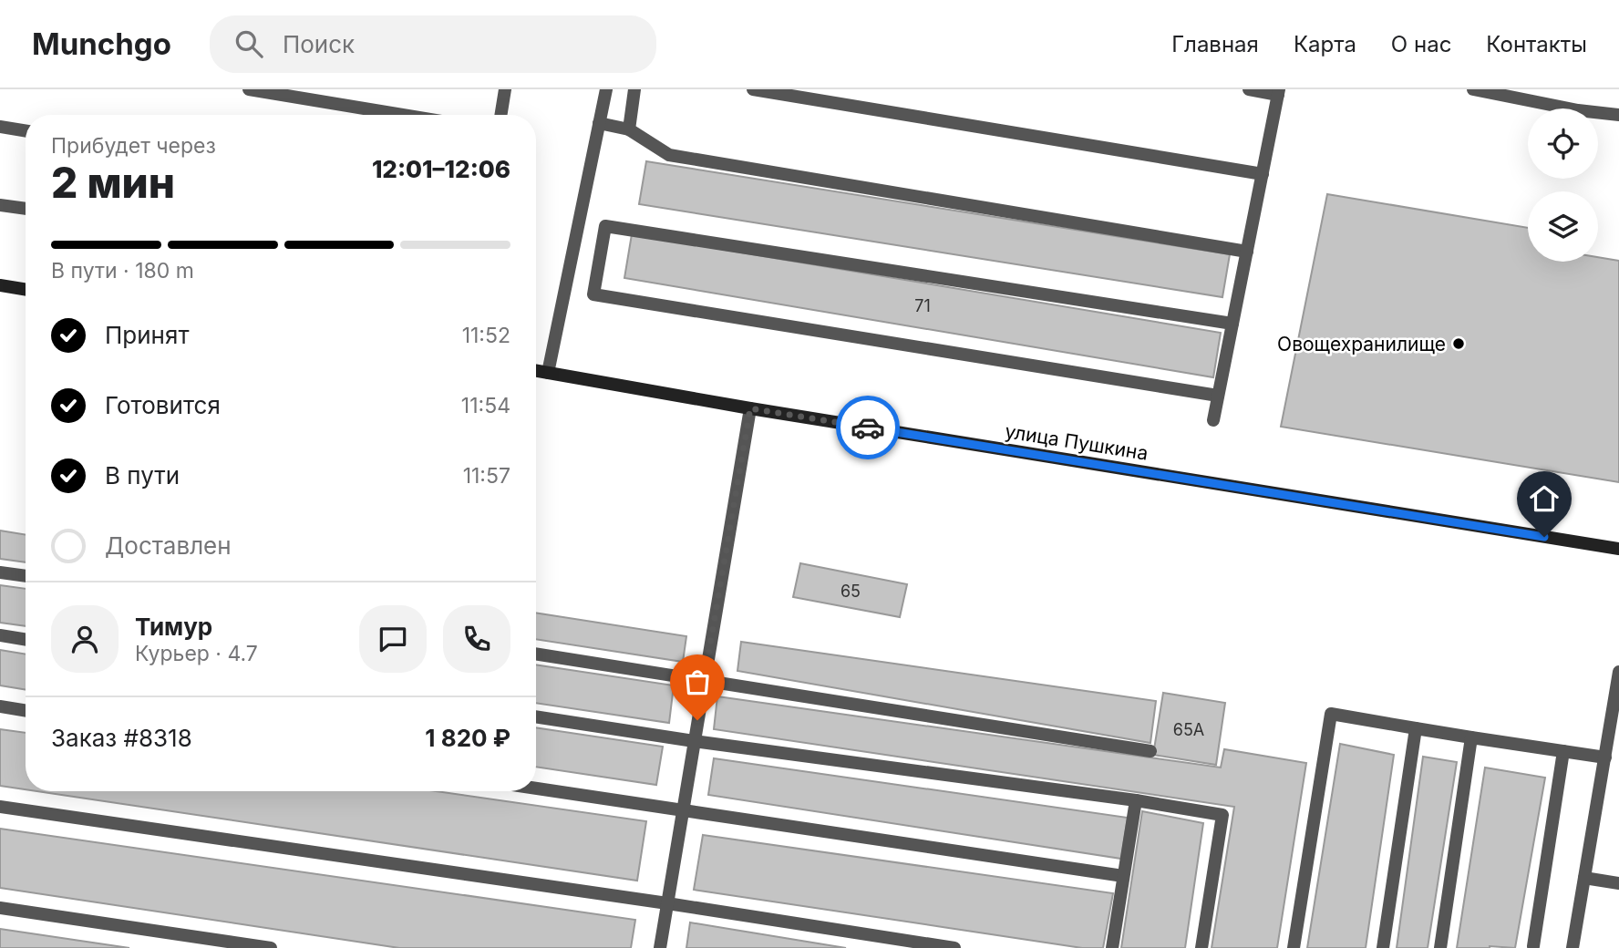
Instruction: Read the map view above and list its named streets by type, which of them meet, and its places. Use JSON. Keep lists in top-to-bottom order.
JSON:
{
  "streets": {
    "main road": ["улица Пушкина"]
  },
  "places": ["Овощехранилище"],
  "house_numbers": ["71", "65", "65А"],
  "page": {
    "header": "Munchgo",
    "search": "Поиск",
    "nav": [
      "Главная",
      "Карта",
      "О нас",
      "Контакты"
    ],
    "heading": ["2 мин", "Прибудет через", "12:01–12:06"],
    "panel": [
      "Тимур",
      "Курьер · 4.7",
      "Заказ #8318",
      "1 820 ₽"
    ],
    "bar": "В пути · 180 m",
    "list": [
      ["Принят", "11:52"],
      ["Готовится", "11:54"],
      ["В пути", "11:57"],
      "Доставлен"
    ]
  }
}
